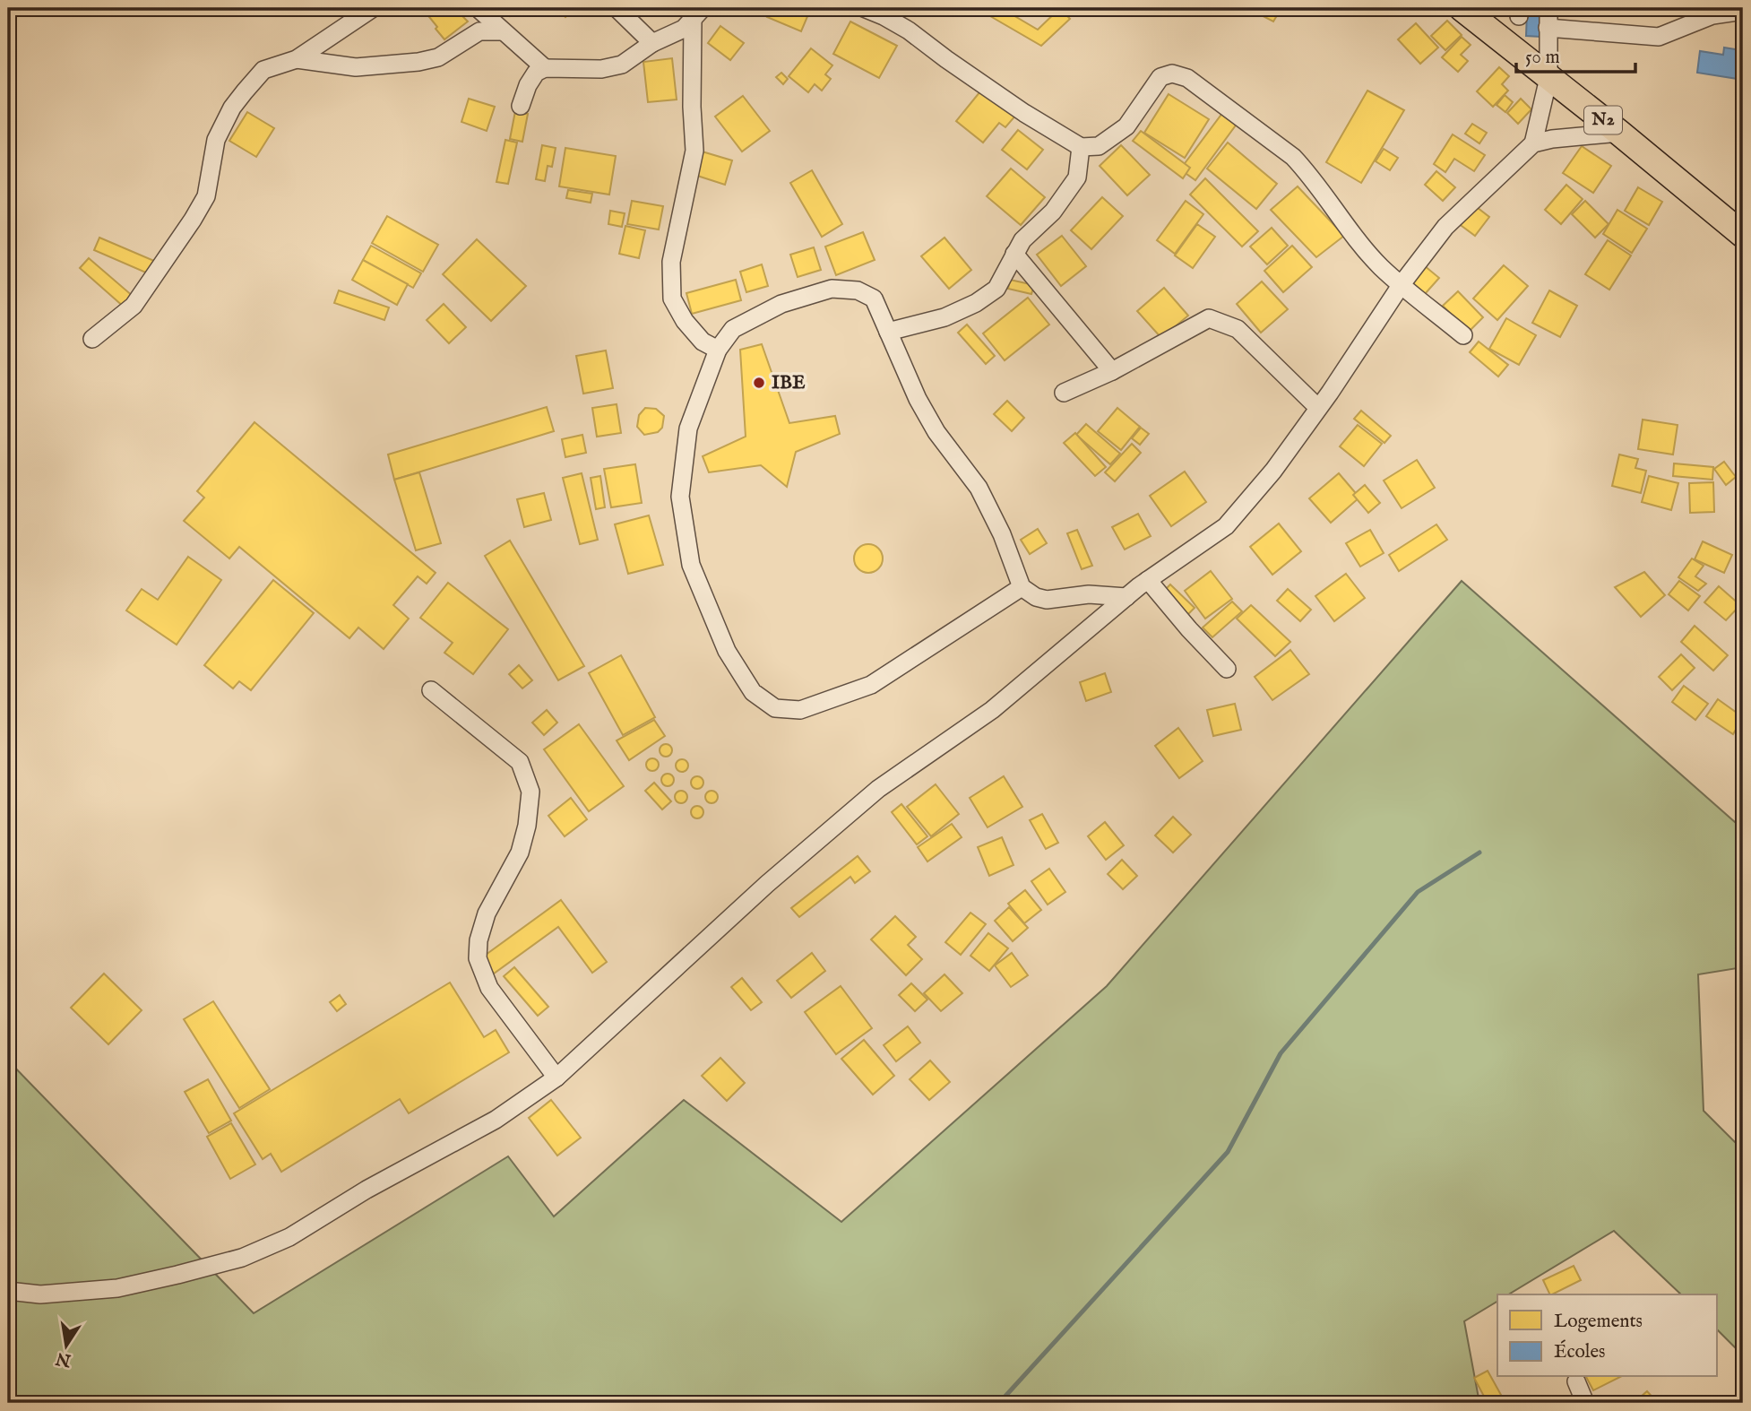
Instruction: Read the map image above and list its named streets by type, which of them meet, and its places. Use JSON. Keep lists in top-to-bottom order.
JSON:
{
  "streets": {
    "highway": ["N2"]
  },
  "places": ["IBE"],
  "legend": ["Logements", "Écoles"],
  "scale_bar": "50 m",
  "north": "bottom"
}
